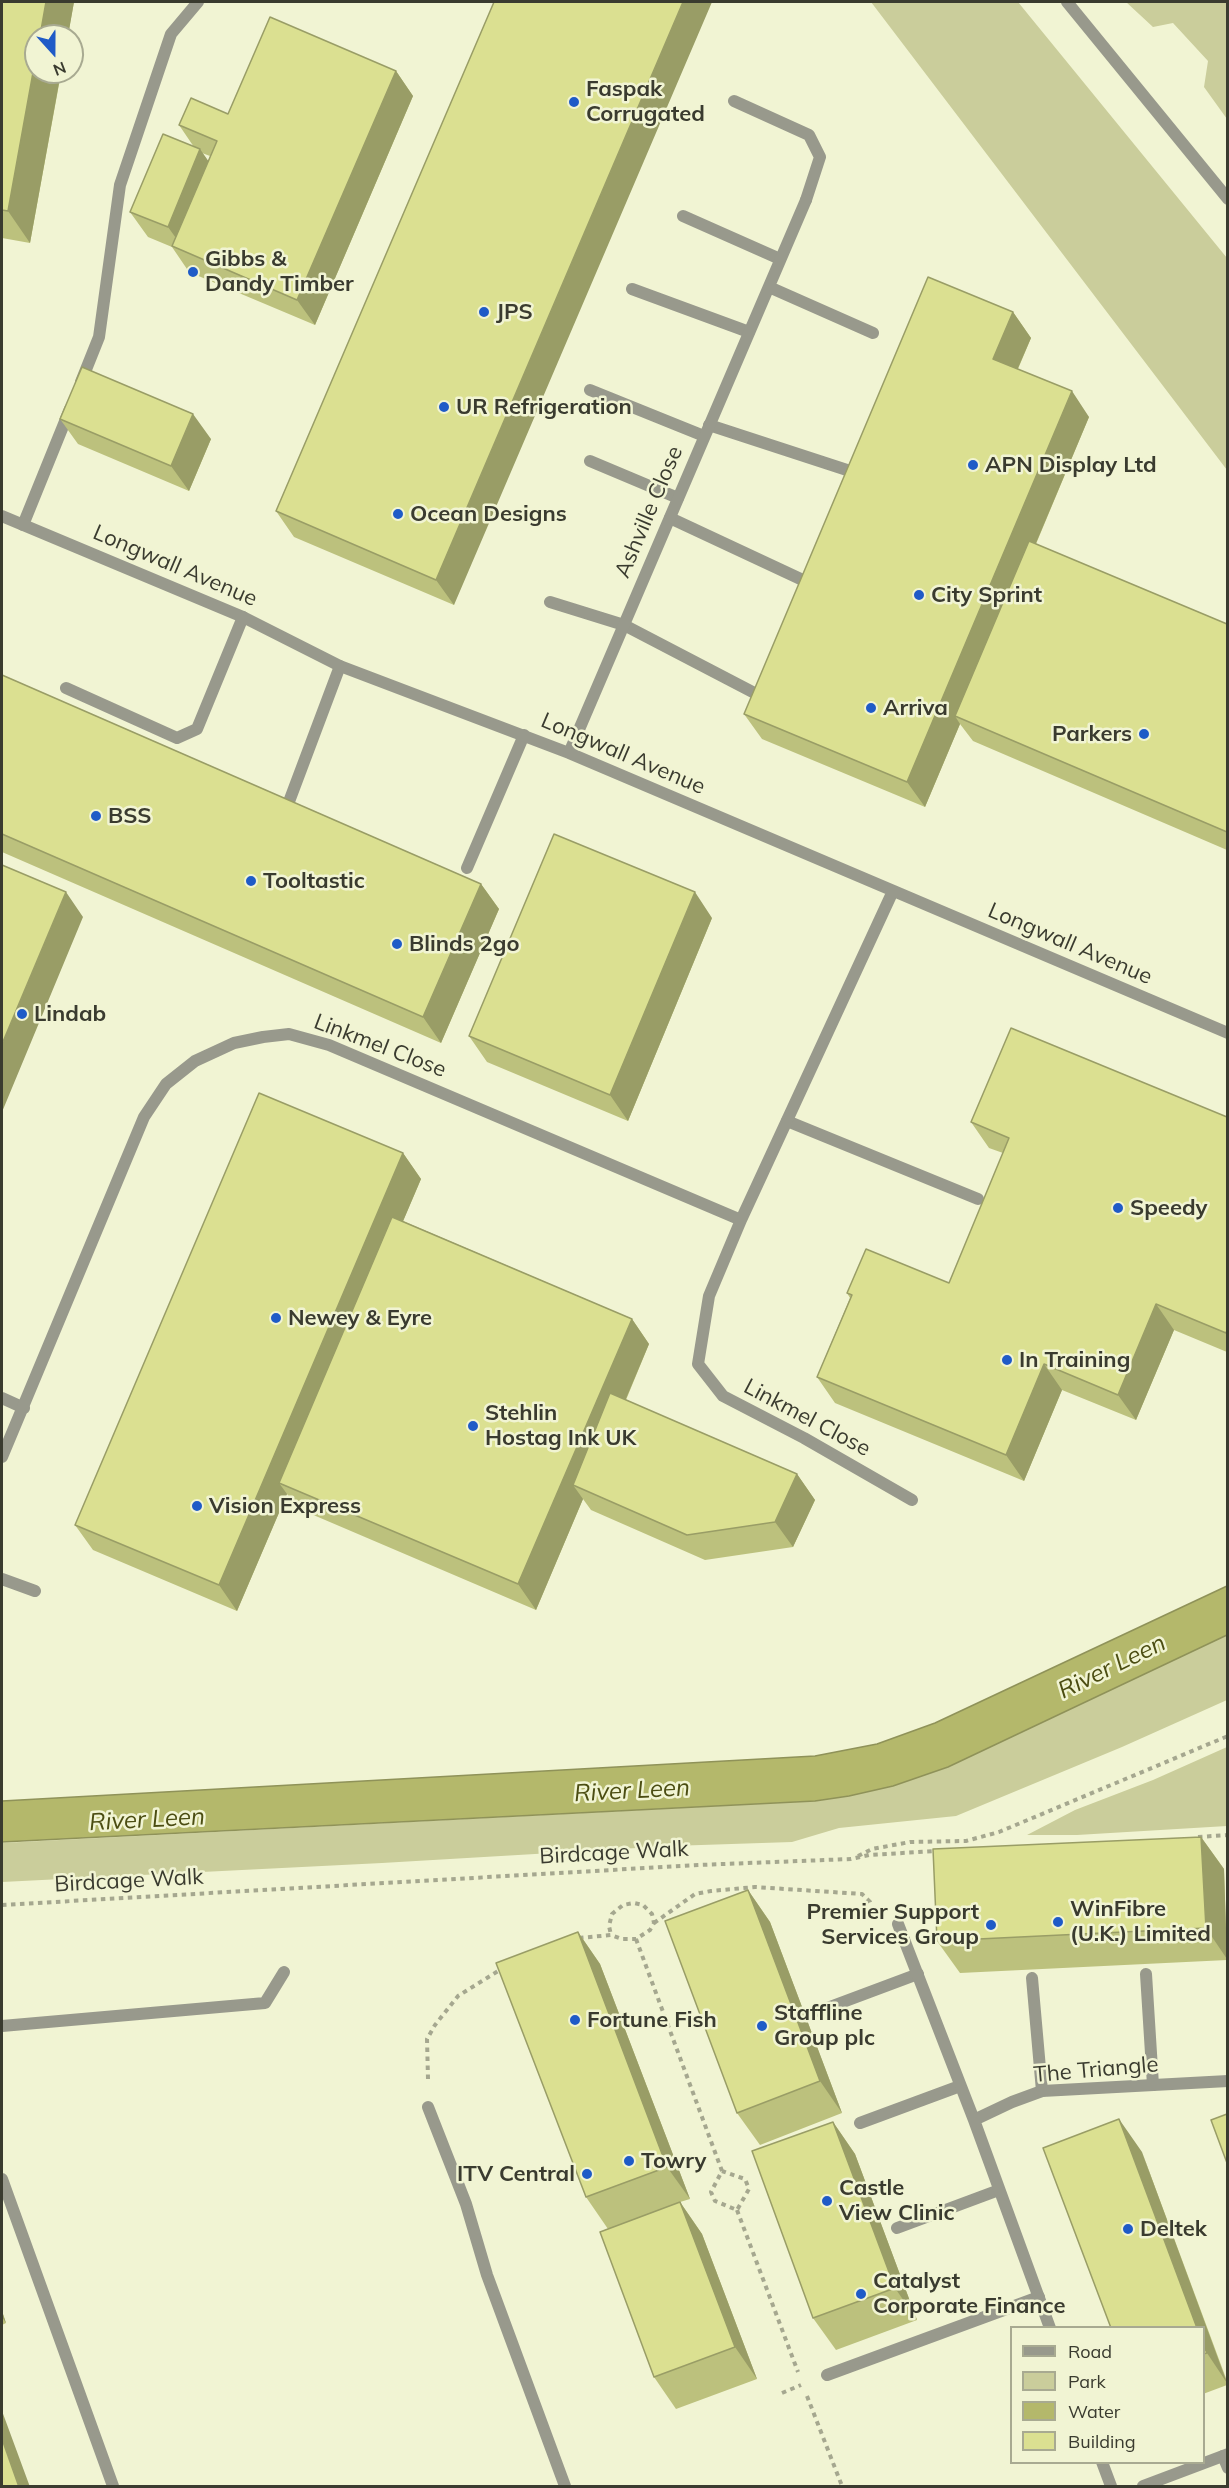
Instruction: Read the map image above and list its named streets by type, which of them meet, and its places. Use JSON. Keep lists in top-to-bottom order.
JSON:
{
  "streets": {
    "street": [
      "Ashville Close",
      "Longwall Avenue",
      "Linkmel Close",
      "The Triangle"
    ],
    "path": ["Birdcage Walk"]
  },
  "crossings": [
    ["Ashville Close", "Longwall Avenue"],
    ["Longwall Avenue", "Linkmel Close"]
  ],
  "water": ["River Leen"],
  "places": [
    "Faspak Corrugated",
    "Gibbs & Dandy Timber",
    "JPS",
    "UR Refrigeration",
    "APN Display Ltd",
    "Ocean Designs",
    "City Sprint",
    "Arriva",
    "Parkers",
    "BSS",
    "Tooltastic",
    "Blinds 2go",
    "Lindab",
    "Speedy",
    "Newey & Eyre",
    "In Training",
    "Stehlin Hostag Ink UK",
    "Vision Express",
    "WinFibre (U.K.) Limited",
    "Premier Support Services Group",
    "Fortune Fish",
    "Staffline Group plc",
    "Towry",
    "ITV Central",
    "Castle View Clinic",
    "Deltek",
    "Catalyst Corporate Finance"
  ],
  "legend": [
    "Road",
    "Park",
    "Water",
    "Building"
  ],
  "north": "bottom"
}
